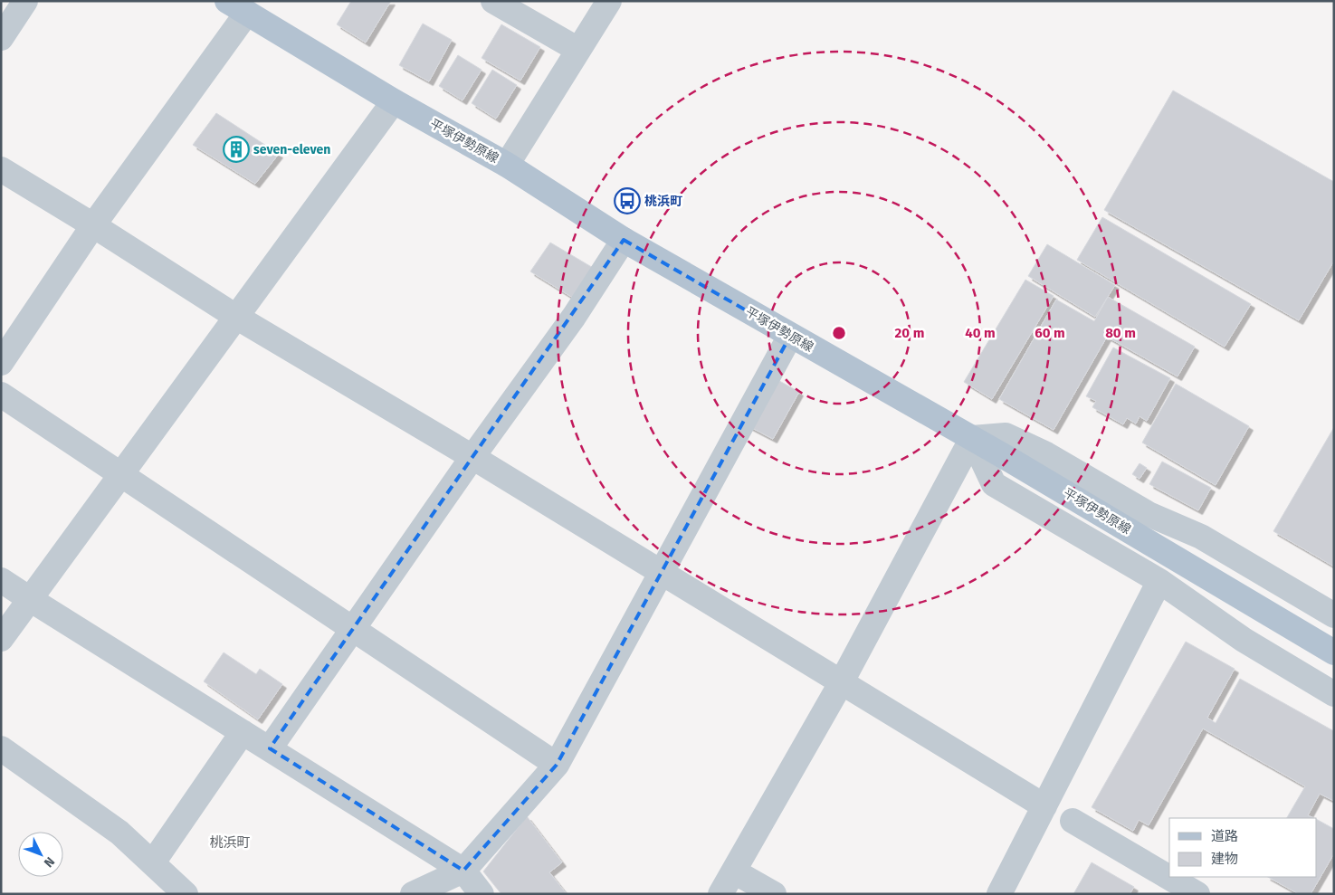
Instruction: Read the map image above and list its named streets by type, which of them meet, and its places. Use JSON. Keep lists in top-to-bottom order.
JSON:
{
  "streets": {
    "main road": ["平塚伊勢原線"]
  },
  "districts": ["桃浜町"],
  "places": {
    "building": ["seven-eleven"],
    "bus stop": ["桃浜町"]
  },
  "legend": ["道路", "建物"],
  "north": "bottom right",
  "rings": [
    "20 m",
    "40 m",
    "60 m",
    "80 m"
  ]
}
